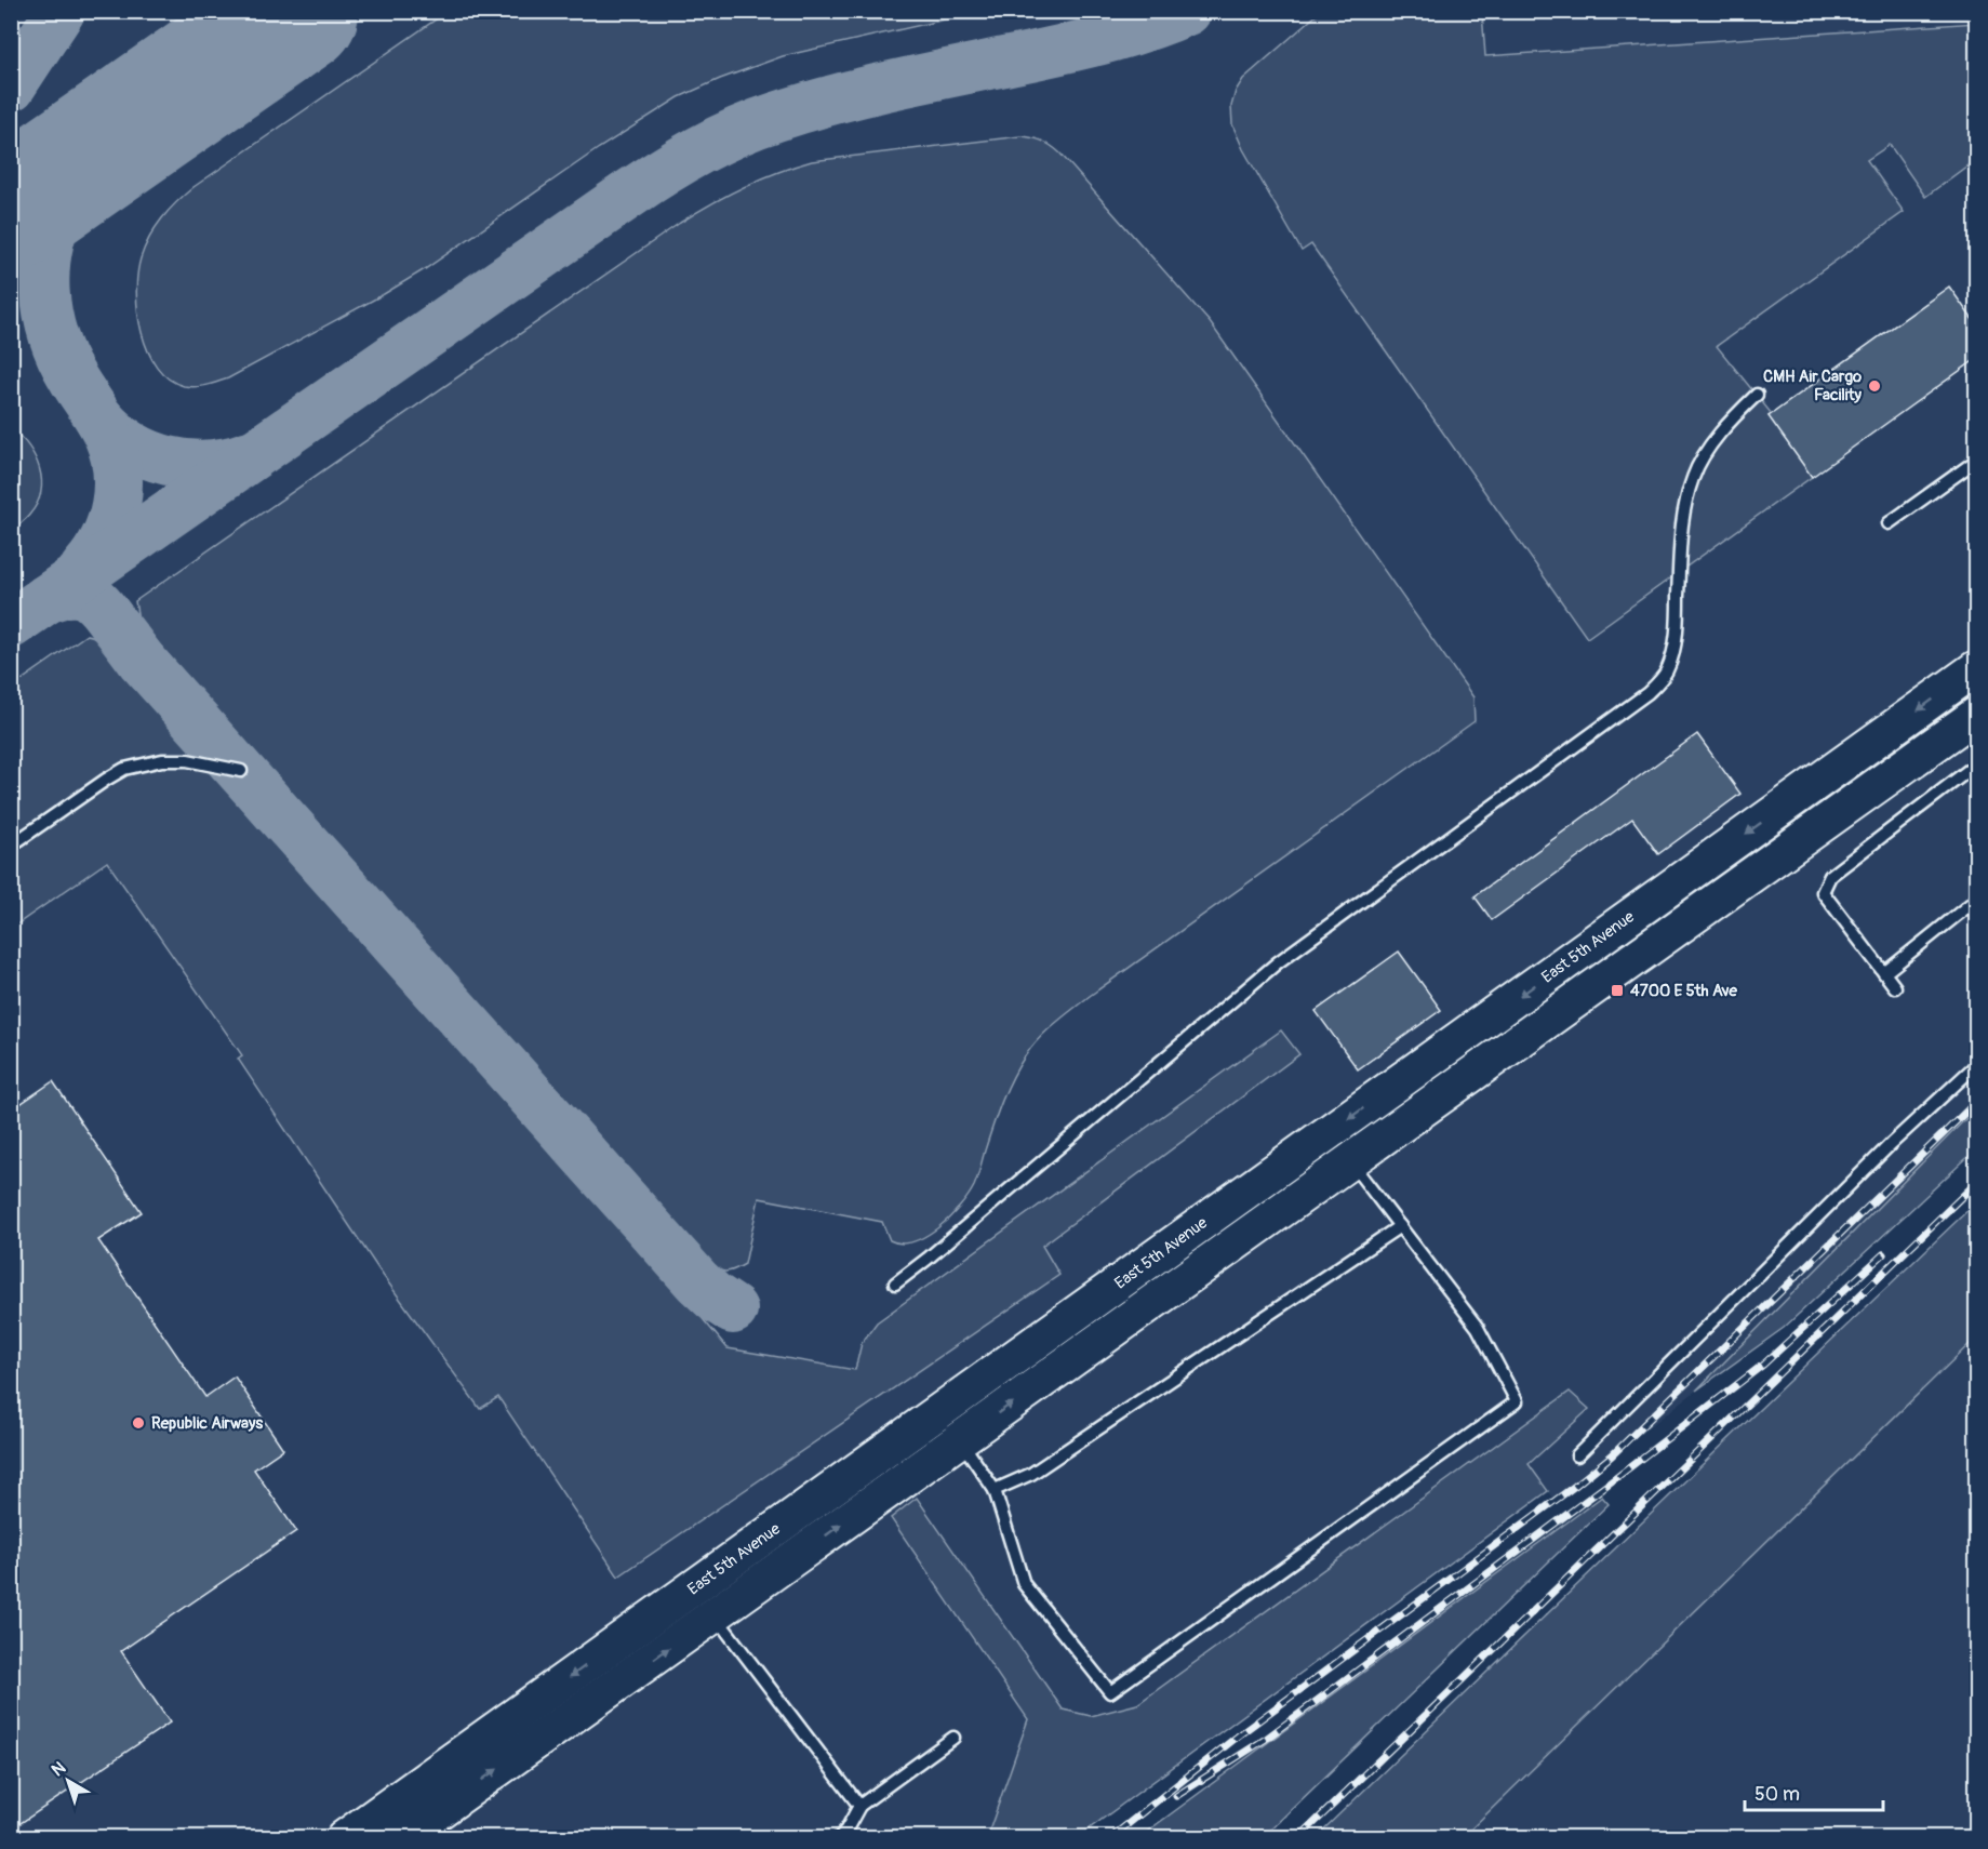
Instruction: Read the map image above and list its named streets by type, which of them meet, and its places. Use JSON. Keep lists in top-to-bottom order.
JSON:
{
  "streets": {
    "main road": ["East 5th Avenue"]
  },
  "places": {
    "other": ["CMH Air Cargo Facility", "Republic Airways"],
    "transit": ["4700 E 5th Ave"]
  },
  "scale_bar": "50 m",
  "north": "top left"
}
